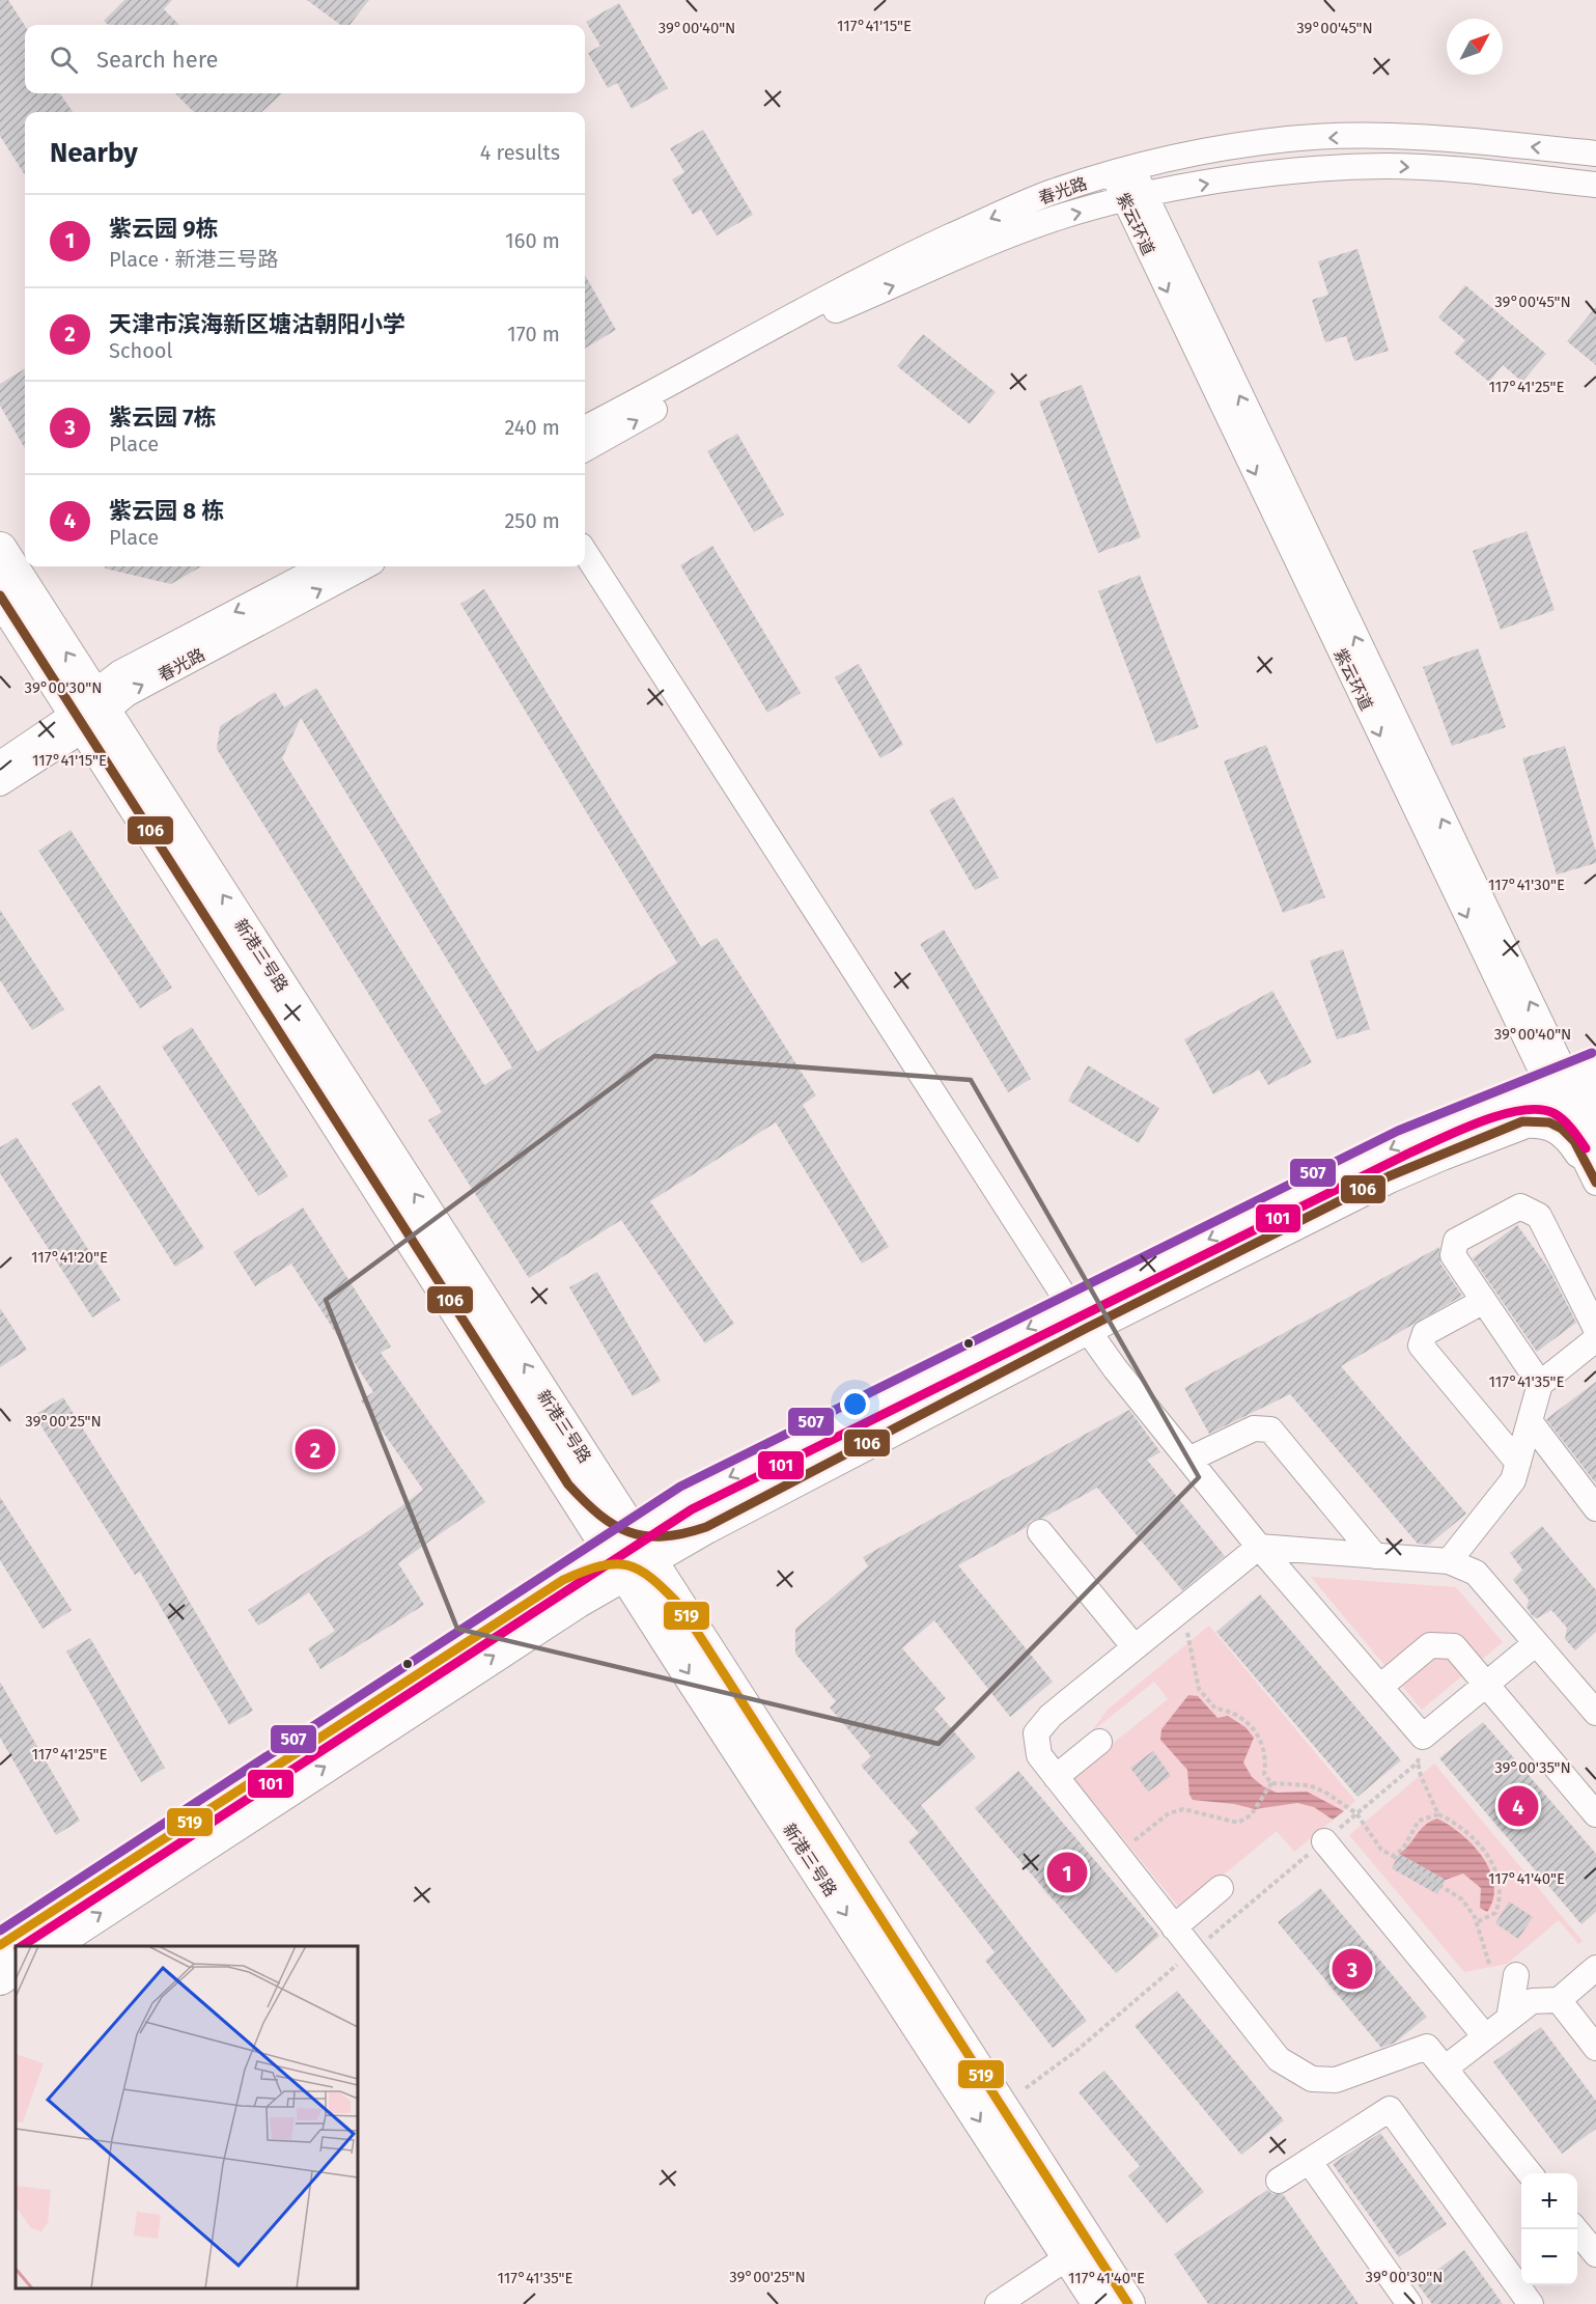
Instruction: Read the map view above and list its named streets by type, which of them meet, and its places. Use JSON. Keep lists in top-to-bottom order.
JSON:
{
  "streets": {
    "main road": ["新港三号路"],
    "street": ["春光路", "紫云环道"]
  },
  "crossings": [
    ["春光路", "紫云环道"],
    ["春光路", "新港三号路"]
  ],
  "lines": [
    "transit line 106",
    "transit line 507",
    "transit line 101",
    "transit line 519"
  ],
  "north": "top right",
  "page": {
    "search": "Search here",
    "heading": ["Nearby", "4 results"],
    "list": [
      {
        "mark": "1",
        "name": "紫云园 9栋",
        "note": "Place · 新港三号路",
        "value": "160 m"
      },
      {
        "mark": "2",
        "name": "天津市滨海新区塘沽朝阳小学",
        "note": "School",
        "value": "170 m"
      },
      {
        "mark": "3",
        "name": "紫云园 7栋",
        "note": "Place",
        "value": "240 m"
      },
      {
        "mark": "4",
        "name": "紫云园 8 栋",
        "note": "Place",
        "value": "250 m"
      }
    ],
    "pins": [
      "2",
      "4",
      "1",
      "3"
    ],
    "map_buttons": ["+", "−"]
  },
  "coordinates": [
    "117°41'15\"E",
    "39°00'40\"N",
    "39°00'45\"N",
    "117°41'25\"E",
    "39°00'30\"N",
    "117°41'30\"E",
    "117°41'20\"E",
    "117°41'35\"E",
    "39°00'25\"N",
    "39°00'35\"N",
    "117°41'40\"E"
  ]
}
